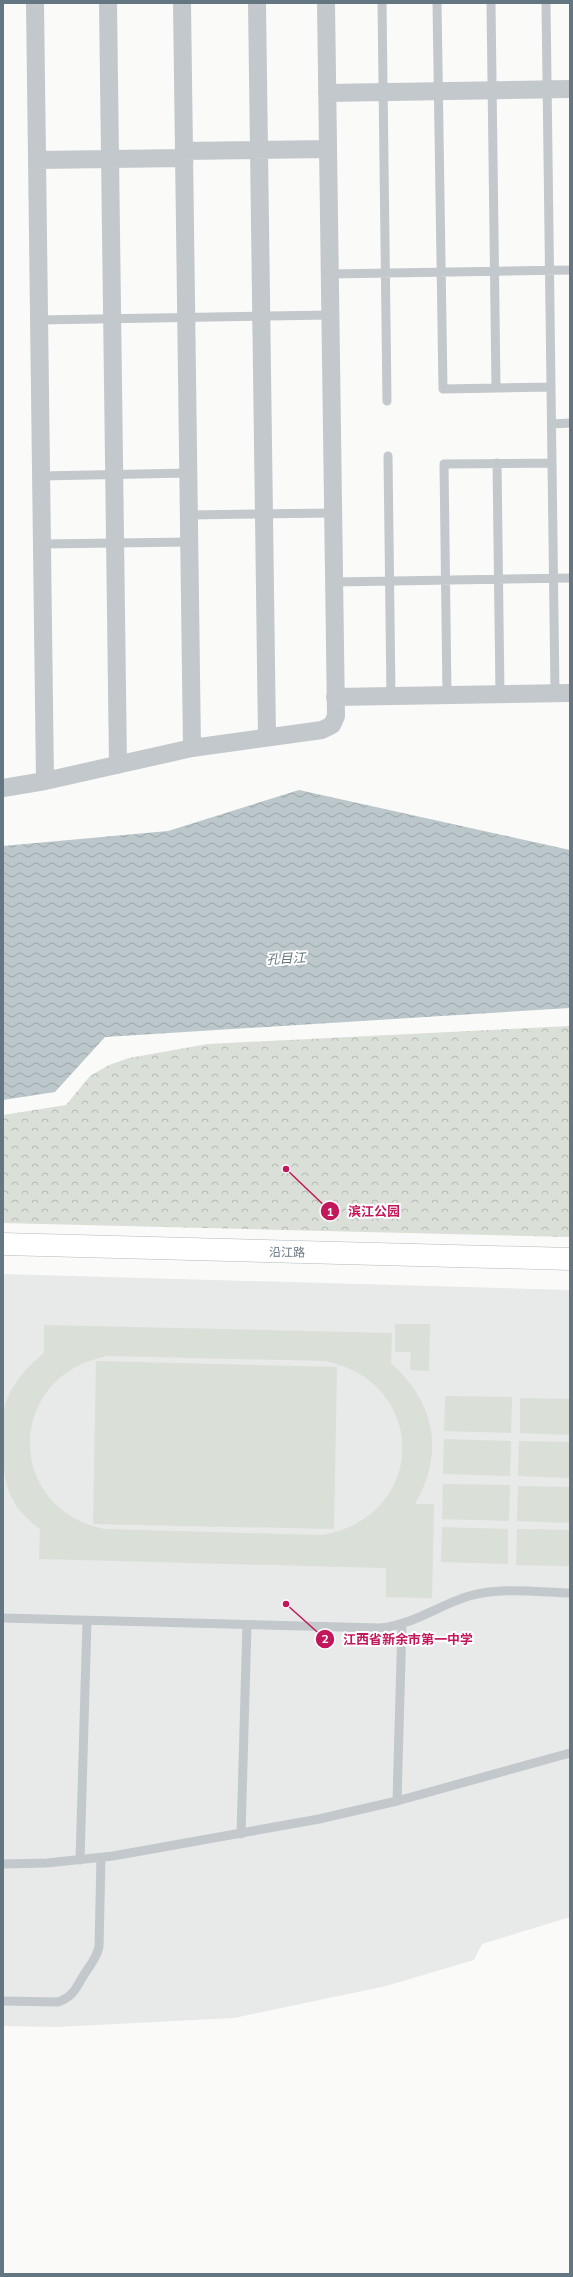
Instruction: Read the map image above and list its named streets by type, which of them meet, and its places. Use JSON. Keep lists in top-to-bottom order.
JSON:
{
  "streets": {
    "street": ["沿江路"]
  },
  "water": ["孔目江"],
  "places": ["滨江公园", "江西省新余市第一中学"]
}
